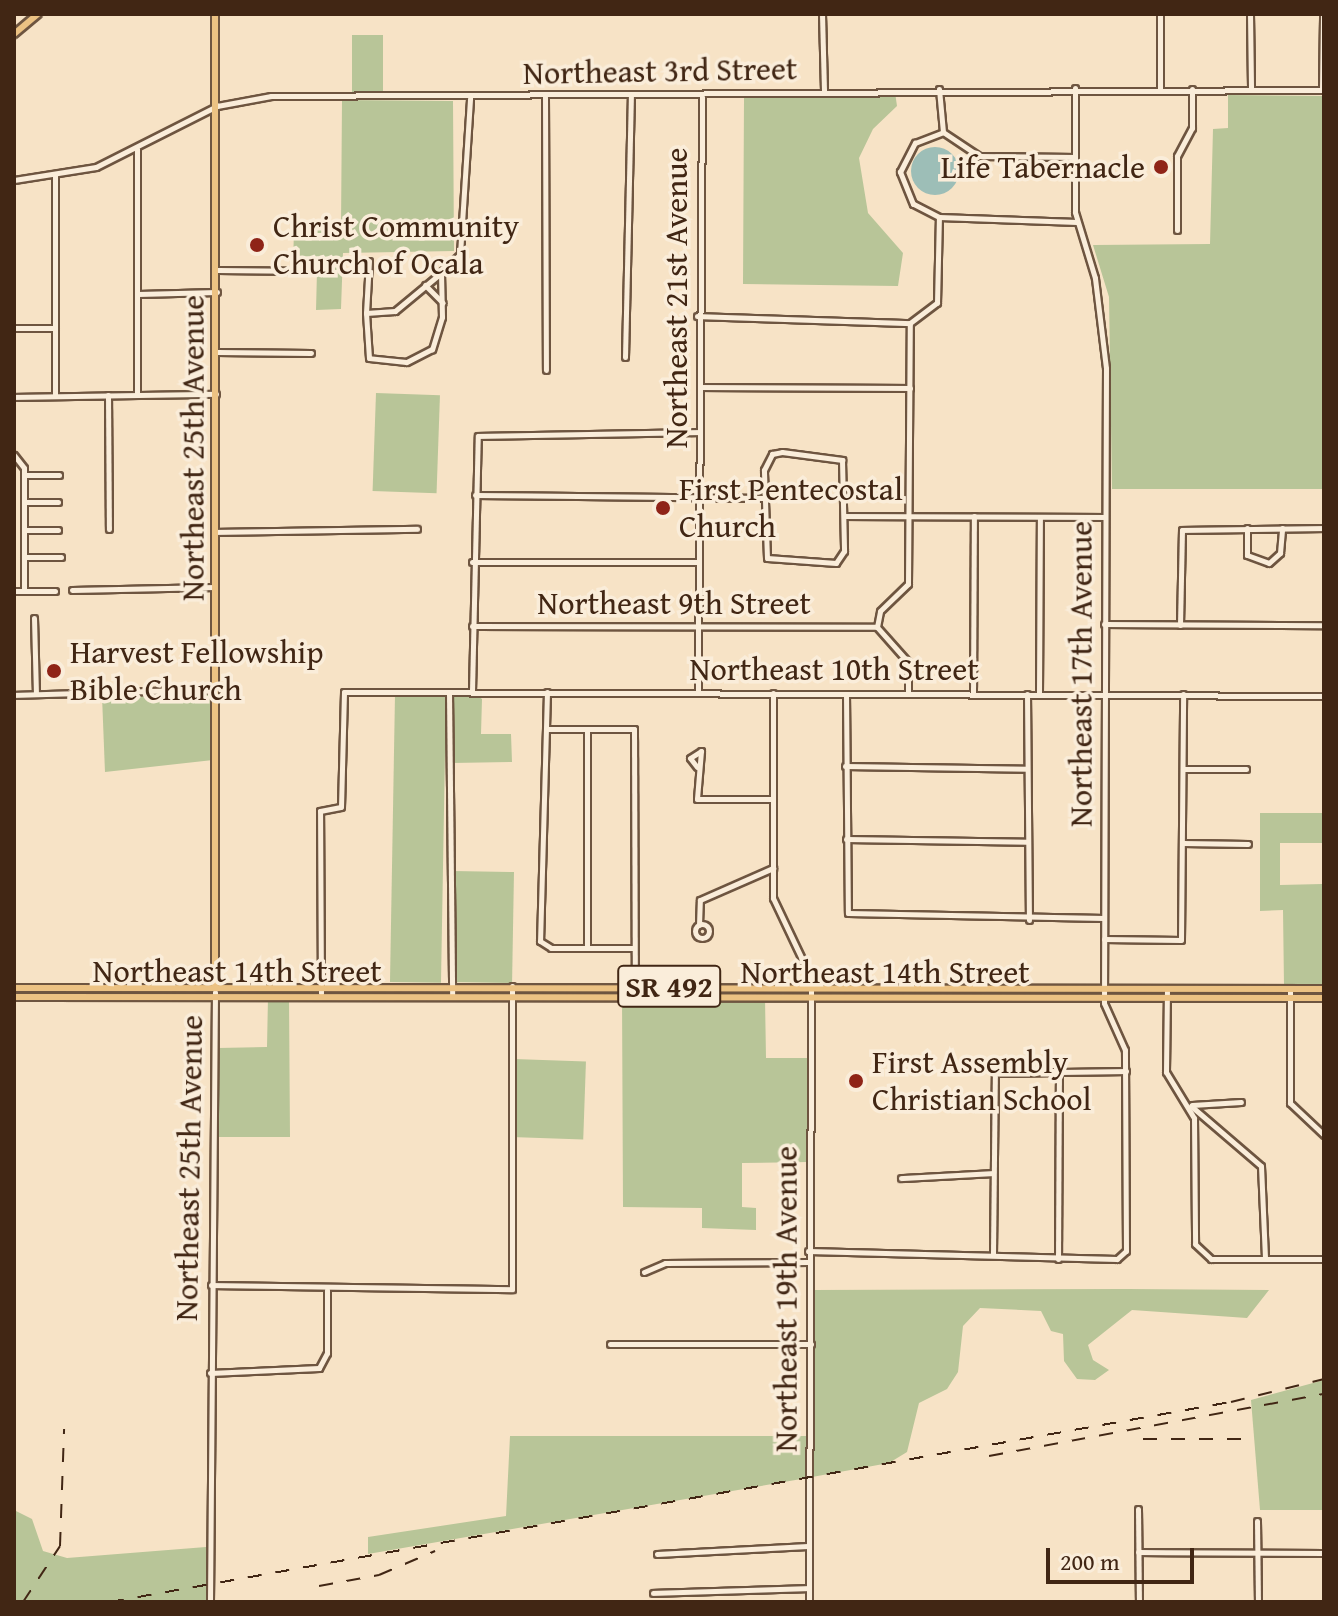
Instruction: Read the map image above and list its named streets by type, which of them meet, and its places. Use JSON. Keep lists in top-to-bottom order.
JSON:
{
  "streets": {
    "main road": ["Northeast 25th Avenue", "Northeast 14th Street", "SR 492"],
    "street": [
      "Northeast 3rd Street",
      "Northeast 21st Avenue",
      "Northeast 9th Street",
      "Northeast 10th Street",
      "Northeast 17th Avenue",
      "Northeast 19th Avenue"
    ]
  },
  "crossings": [
    ["Northeast 3rd Street", "Northeast 21st Avenue"],
    ["Northeast 3rd Street", "Northeast 25th Avenue"],
    ["Northeast 3rd Street", "Northeast 17th Avenue"],
    ["Northeast 21st Avenue", "Northeast 9th Street"],
    ["Northeast 21st Avenue", "Northeast 10th Street"],
    ["Northeast 25th Avenue", "Northeast 14th Street"],
    ["Northeast 10th Street", "Northeast 17th Avenue"],
    ["Northeast 10th Street", "Northeast 14th Street"],
    ["Northeast 10th Street", "Northeast 19th Avenue"],
    ["Northeast 17th Avenue", "Northeast 14th Street"],
    ["Northeast 14th Street", "Northeast 19th Avenue"]
  ],
  "places": [
    "Life Tabernacle",
    "Christ Community Church of Ocala",
    "First Pentecostal Church",
    "Harvest Fellowship Bible Church",
    "First Assembly Christian School"
  ],
  "scale_bar": "200 m"
}
